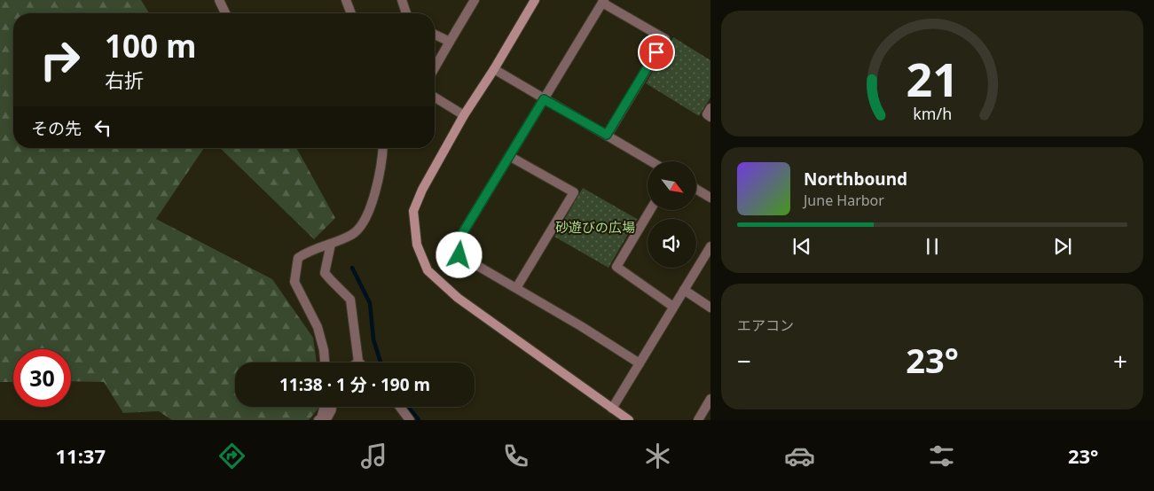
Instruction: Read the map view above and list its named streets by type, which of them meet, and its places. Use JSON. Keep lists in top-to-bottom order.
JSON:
{
  "parks": ["砂遊びの広場"],
  "north": "bottom right",
  "page": {
    "turn": ["100 m", "右折"],
    "then": "その先",
    "song": ["Northbound", "June Harbor"],
    "tile": "エアコン",
    "heat": ["−", "23°", "+"],
    "limit": "30",
    "trip": "11:38 · 1 分 · 190 m",
    "tabs": ["11:37", "23°"],
    "gauge": ["21", "km/h"]
  }
}
